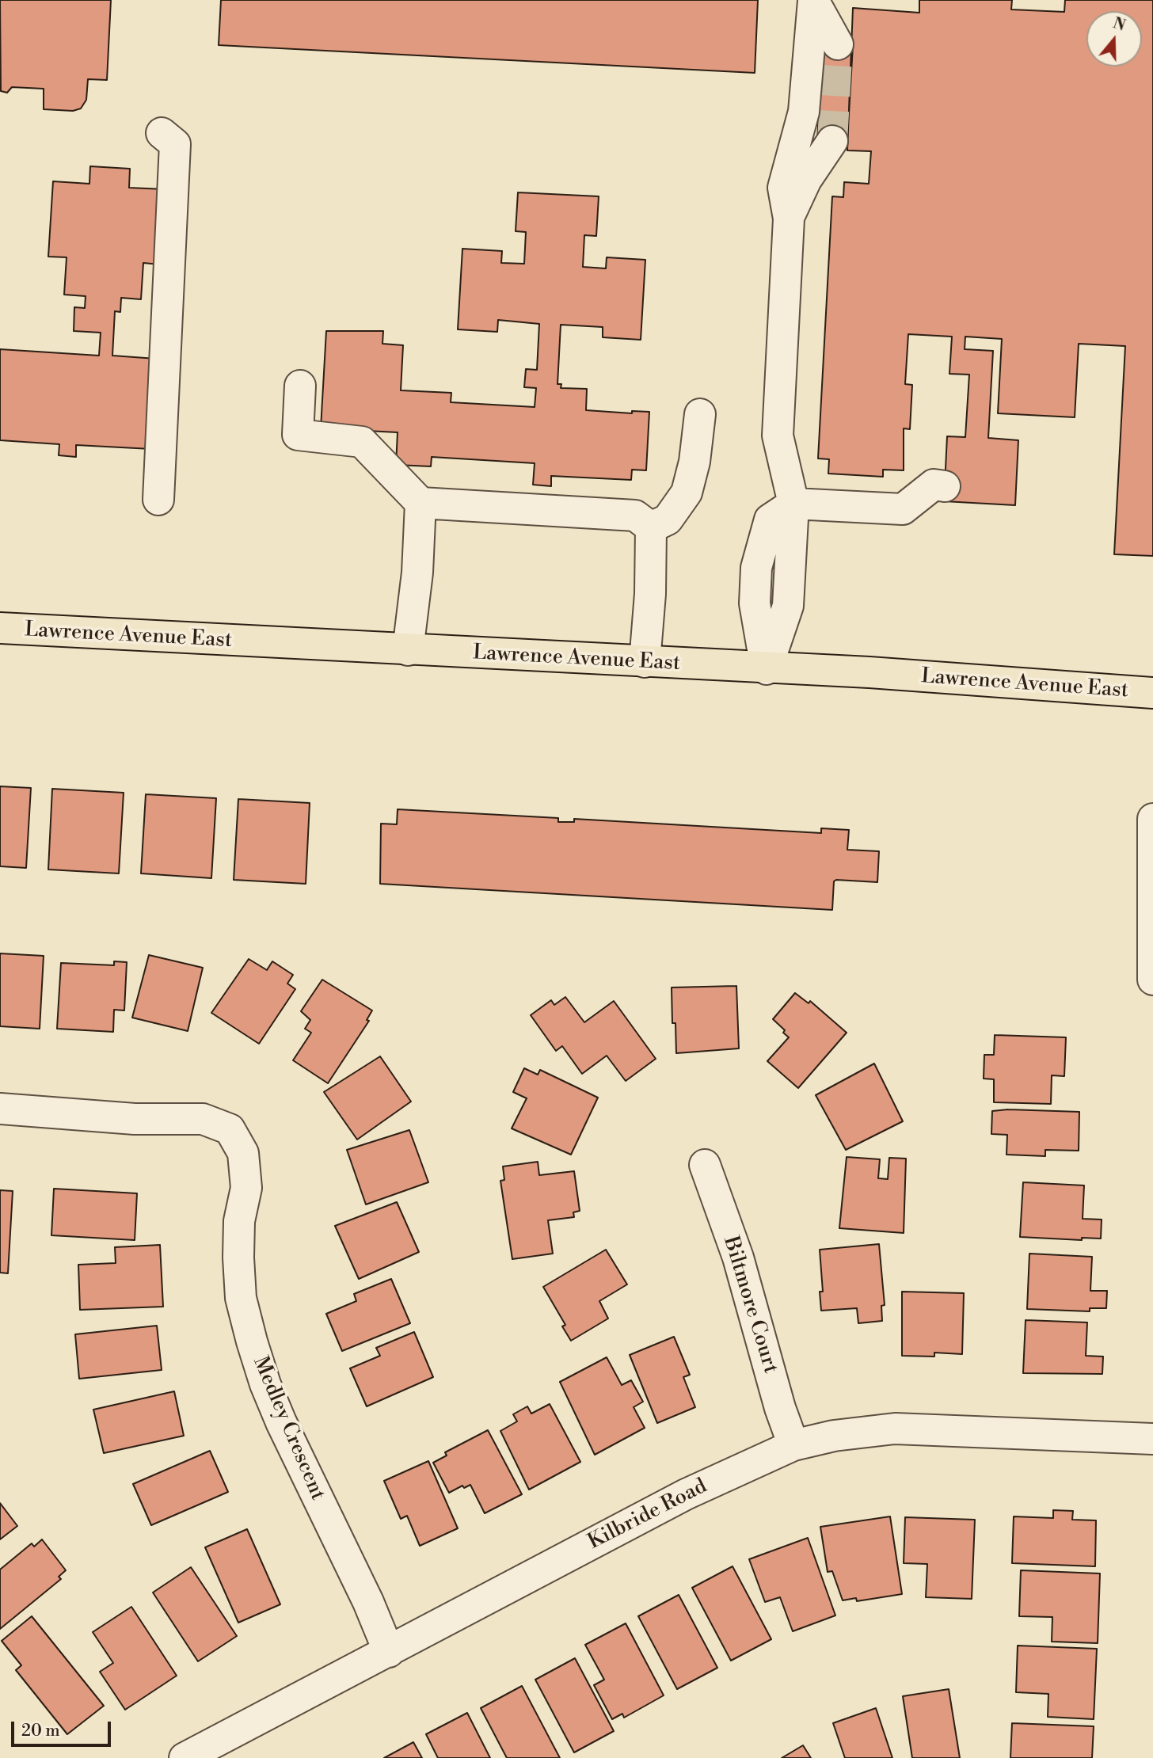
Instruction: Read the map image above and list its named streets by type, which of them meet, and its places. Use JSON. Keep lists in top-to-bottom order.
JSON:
{
  "streets": {
    "main road": ["Lawrence Avenue East"],
    "street": ["Biltmore Court", "Medley Crescent", "Kilbride Road"]
  },
  "crossings": [
    ["Biltmore Court", "Kilbride Road"],
    ["Medley Crescent", "Kilbride Road"]
  ],
  "scale_bar": "20 m",
  "north": "top"
}
